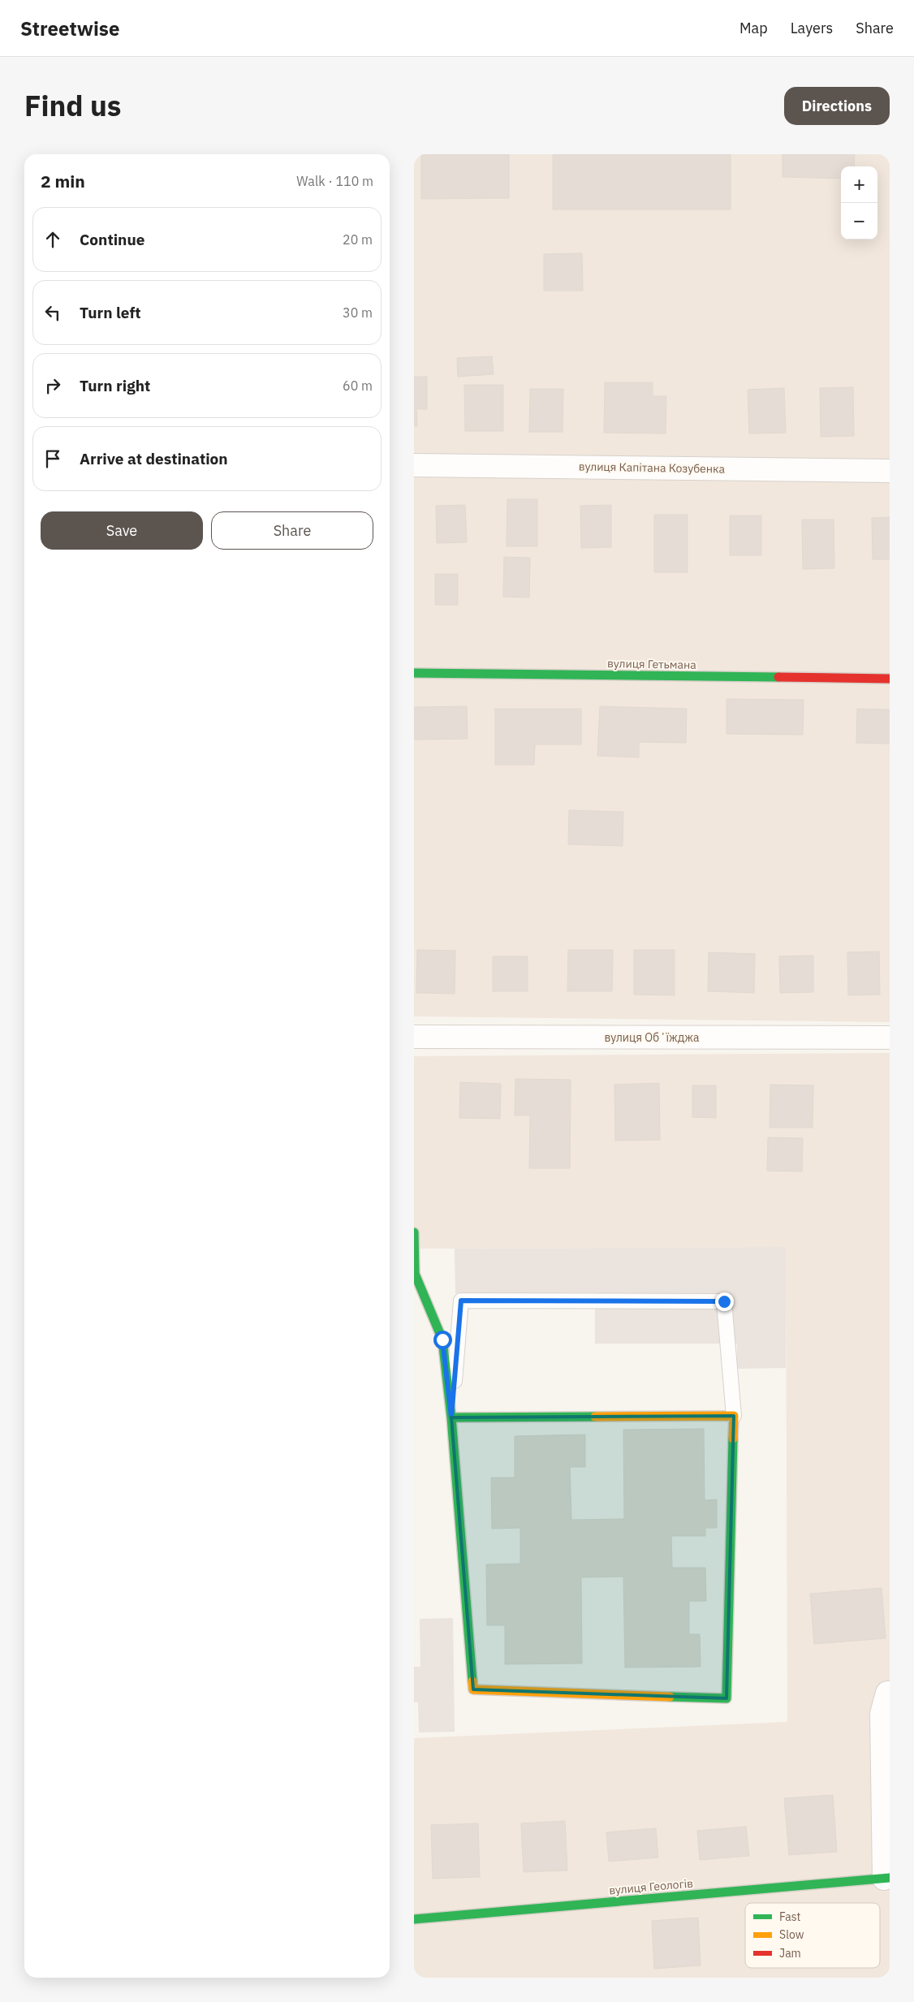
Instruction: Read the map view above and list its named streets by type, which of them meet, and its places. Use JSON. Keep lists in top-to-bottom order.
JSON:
{
  "streets": {
    "street": [
      "вулиця Капітана Козубенка",
      "вулиця Гетьмана",
      "вулиця Обʼїжджа",
      "вулиця Геологів"
    ]
  },
  "legend": ["Fast", "Slow", "Jam"],
  "page": {
    "header": "Streetwise",
    "nav": ["Map", "Layers", "Share"],
    "title": "Find us",
    "buttons": [
      "Directions",
      ["Save", "Share"]
    ],
    "heading": ["2 min", "Walk · 110 m"],
    "map_buttons": ["+", "−"],
    "list": [
      ["Continue", "20 m"],
      ["Turn left", "30 m"],
      ["Turn right", "60 m"],
      "Arrive at destination"
    ]
  }
}
